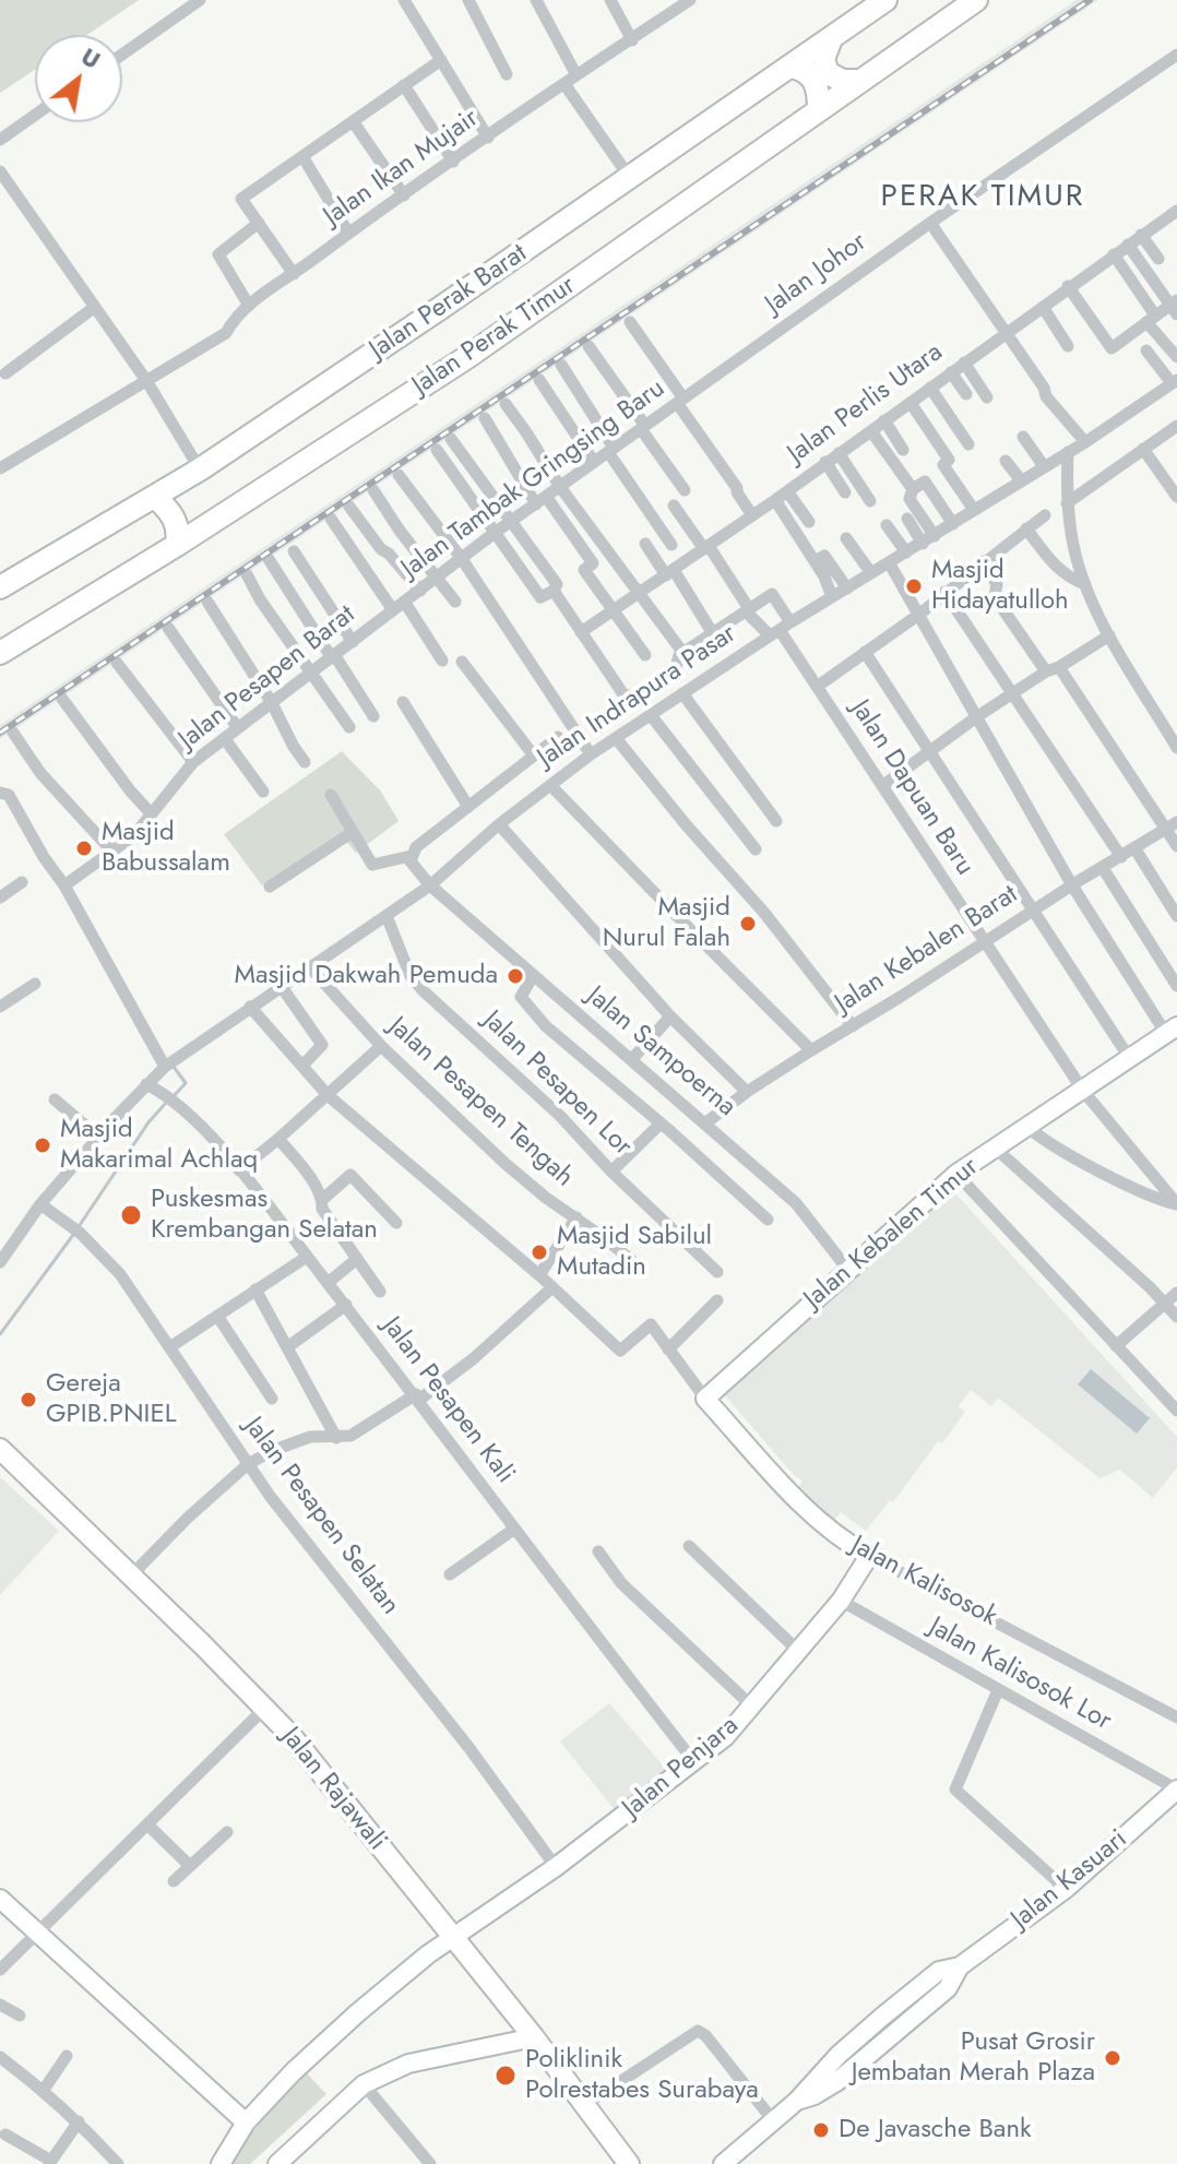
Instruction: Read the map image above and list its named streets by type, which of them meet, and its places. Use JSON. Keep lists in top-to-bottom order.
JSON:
{
  "streets": {
    "highway": ["Jalan Perak Barat", "Jalan Perak Timur"],
    "main road": ["Jalan Rajawali"],
    "street": [
      "Jalan Ikan Mujair",
      "Jalan Johor",
      "Jalan Perlis Utara",
      "Jalan Tambak Gringsing Baru",
      "Jalan Pesapen Barat",
      "Jalan Indrapura Pasar",
      "Jalan Dapuan Baru",
      "Jalan Kebalen Barat",
      "Jalan Sampoerna",
      "Jalan Pesapen Lor",
      "Jalan Pesapen Tengah",
      "Jalan Kebalen Timur",
      "Jalan Pesapen Kali",
      "Jalan Pesapen Selatan",
      "Jalan Kalisosok",
      "Jalan Kalisosok Lor",
      "Jalan Penjara",
      "Jalan Kasuari"
    ]
  },
  "crossings": [
    ["Jalan Johor", "Jalan Tambak Gringsing Baru"],
    ["Jalan Tambak Gringsing Baru", "Jalan Pesapen Barat"],
    ["Jalan Indrapura Pasar", "Jalan Dapuan Baru"],
    ["Jalan Indrapura Pasar", "Jalan Sampoerna"],
    ["Jalan Indrapura Pasar", "Jalan Pesapen Lor"],
    ["Jalan Indrapura Pasar", "Jalan Pesapen Tengah"],
    ["Jalan Indrapura Pasar", "Jalan Pesapen Kali"],
    ["Jalan Indrapura Pasar", "Jalan Pesapen Selatan"],
    ["Jalan Dapuan Baru", "Jalan Kebalen Barat"],
    ["Jalan Dapuan Baru", "Jalan Kebalen Timur"],
    ["Jalan Kebalen Barat", "Jalan Sampoerna"],
    ["Jalan Sampoerna", "Jalan Kebalen Timur"],
    ["Jalan Kebalen Timur", "Jalan Kalisosok"],
    ["Jalan Pesapen Kali", "Jalan Penjara"],
    ["Jalan Pesapen Selatan", "Jalan Penjara"],
    ["Jalan Kalisosok", "Jalan Penjara"],
    ["Jalan Kalisosok Lor", "Jalan Penjara"],
    ["Jalan Kalisosok Lor", "Jalan Kasuari"],
    ["Jalan Penjara", "Jalan Rajawali"]
  ],
  "districts": ["PERAK TIMUR"],
  "places": [
    "Masjid Hidayatulloh",
    "Masjid Babussalam",
    "Masjid Nurul Falah",
    "Masjid Dakwah Pemuda",
    "Masjid Makarimal Achlaq",
    "Puskesmas Krembangan Selatan",
    "Masjid Sabilul Mutadin",
    "Gereja GPIB.PNIEL",
    "Pusat Grosir Jembatan Merah Plaza",
    "Poliklinik Polrestabes Surabaya",
    "De Javasche Bank"
  ],
  "north": "top right"
}
